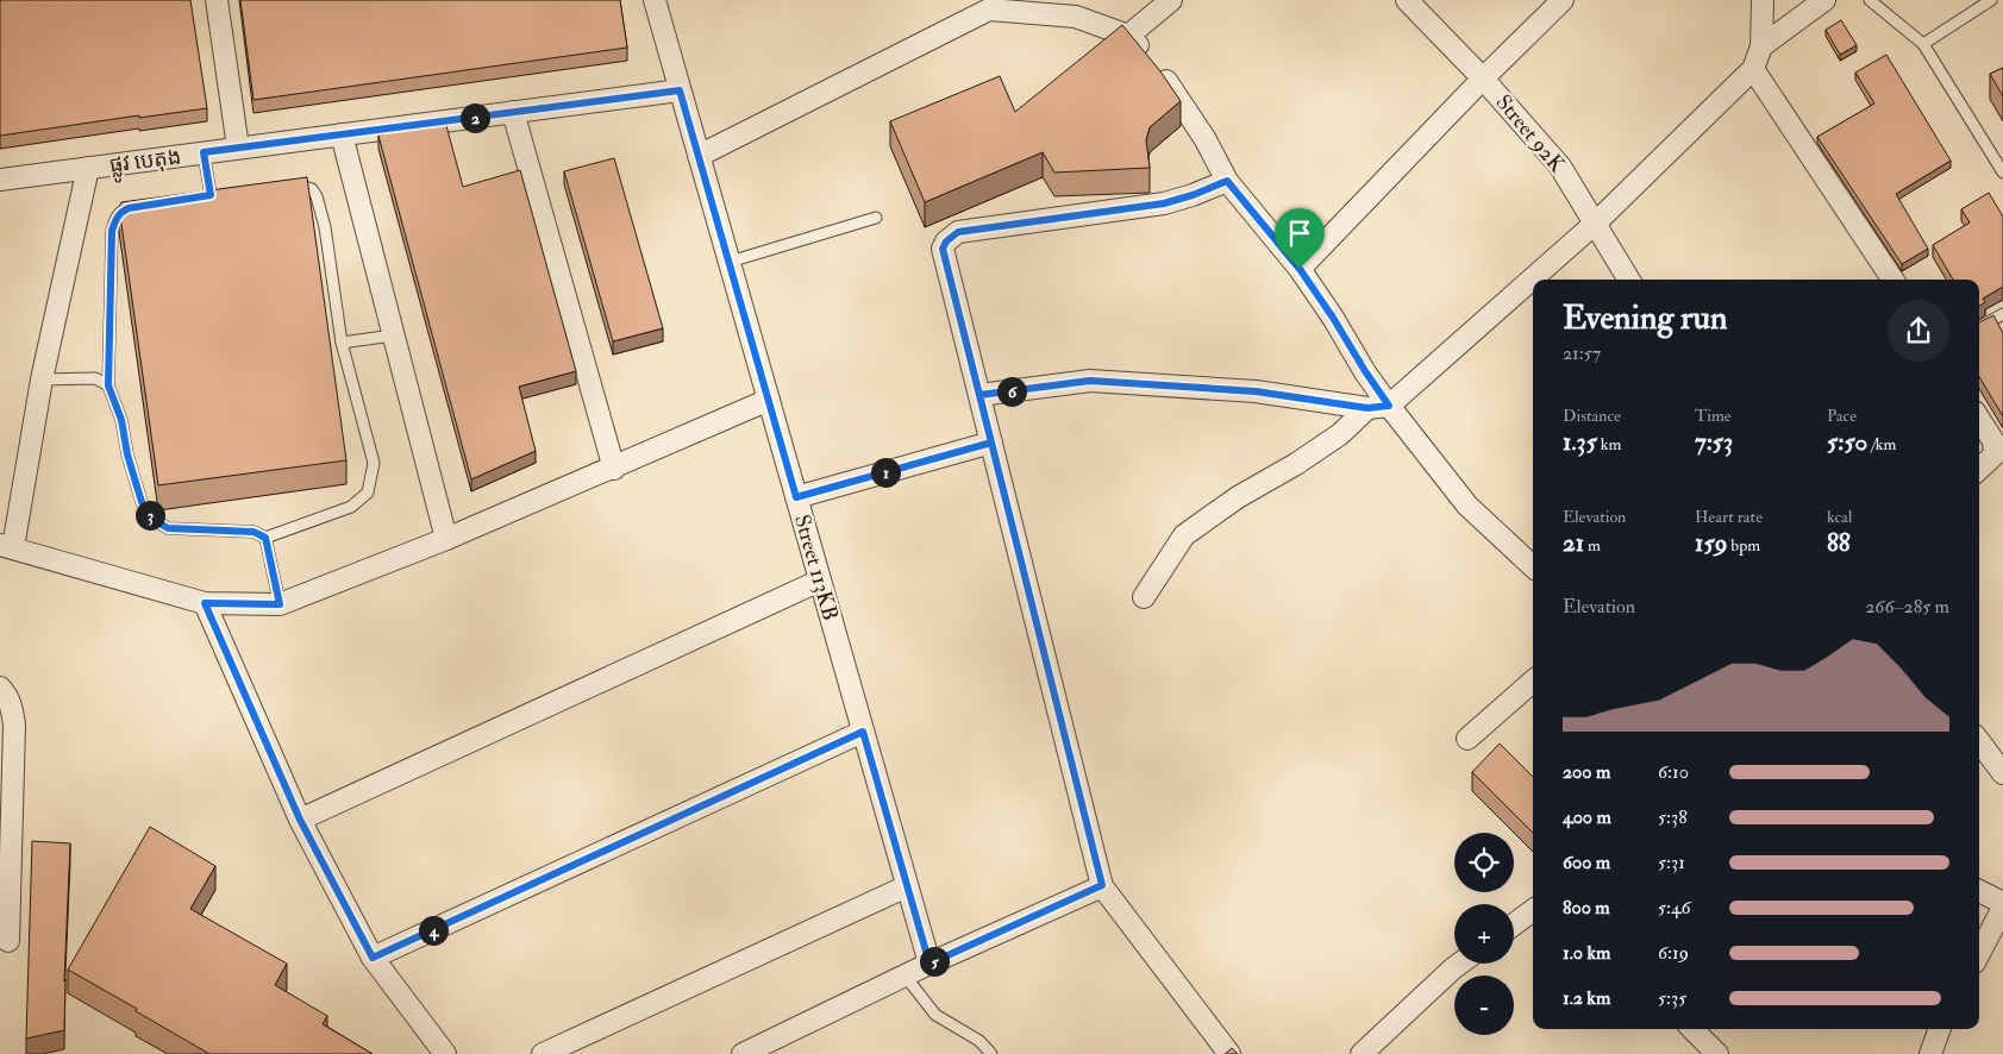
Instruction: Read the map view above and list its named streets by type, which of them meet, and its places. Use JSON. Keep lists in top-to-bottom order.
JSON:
{
  "streets": {
    "street": ["Street 92K", "ផ្លូវ បេតុង", "Street 113KB"]
  },
  "crossings": [
    ["ផ្លូវ បេតុង", "Street 113KB"]
  ],
  "page": {
    "pins": [
      "2",
      "6",
      "1",
      "3",
      "4",
      "5"
    ],
    "heading": ["Evening run", "21:57"],
    "stats": [
      ["Distance", "1.35 km"],
      ["Time", "7:53"],
      ["Pace", "5:50 /km"],
      ["Elevation", "21 m"],
      ["Heart rate", "159 bpm"],
      ["kcal", "88"]
    ],
    "chart": ["Elevation", "266–285 m"],
    "list": [
      {
        "name": "200 m",
        "note": "6:10"
      },
      {
        "name": "400 m",
        "note": "5:38"
      },
      {
        "name": "600 m",
        "note": "5:31"
      },
      {
        "name": "800 m",
        "note": "5:46"
      },
      {
        "name": "1.0 km",
        "note": "6:19"
      },
      {
        "name": "1.2 km",
        "note": "5:35"
      }
    ],
    "map_buttons": ["+", "−"]
  }
}
